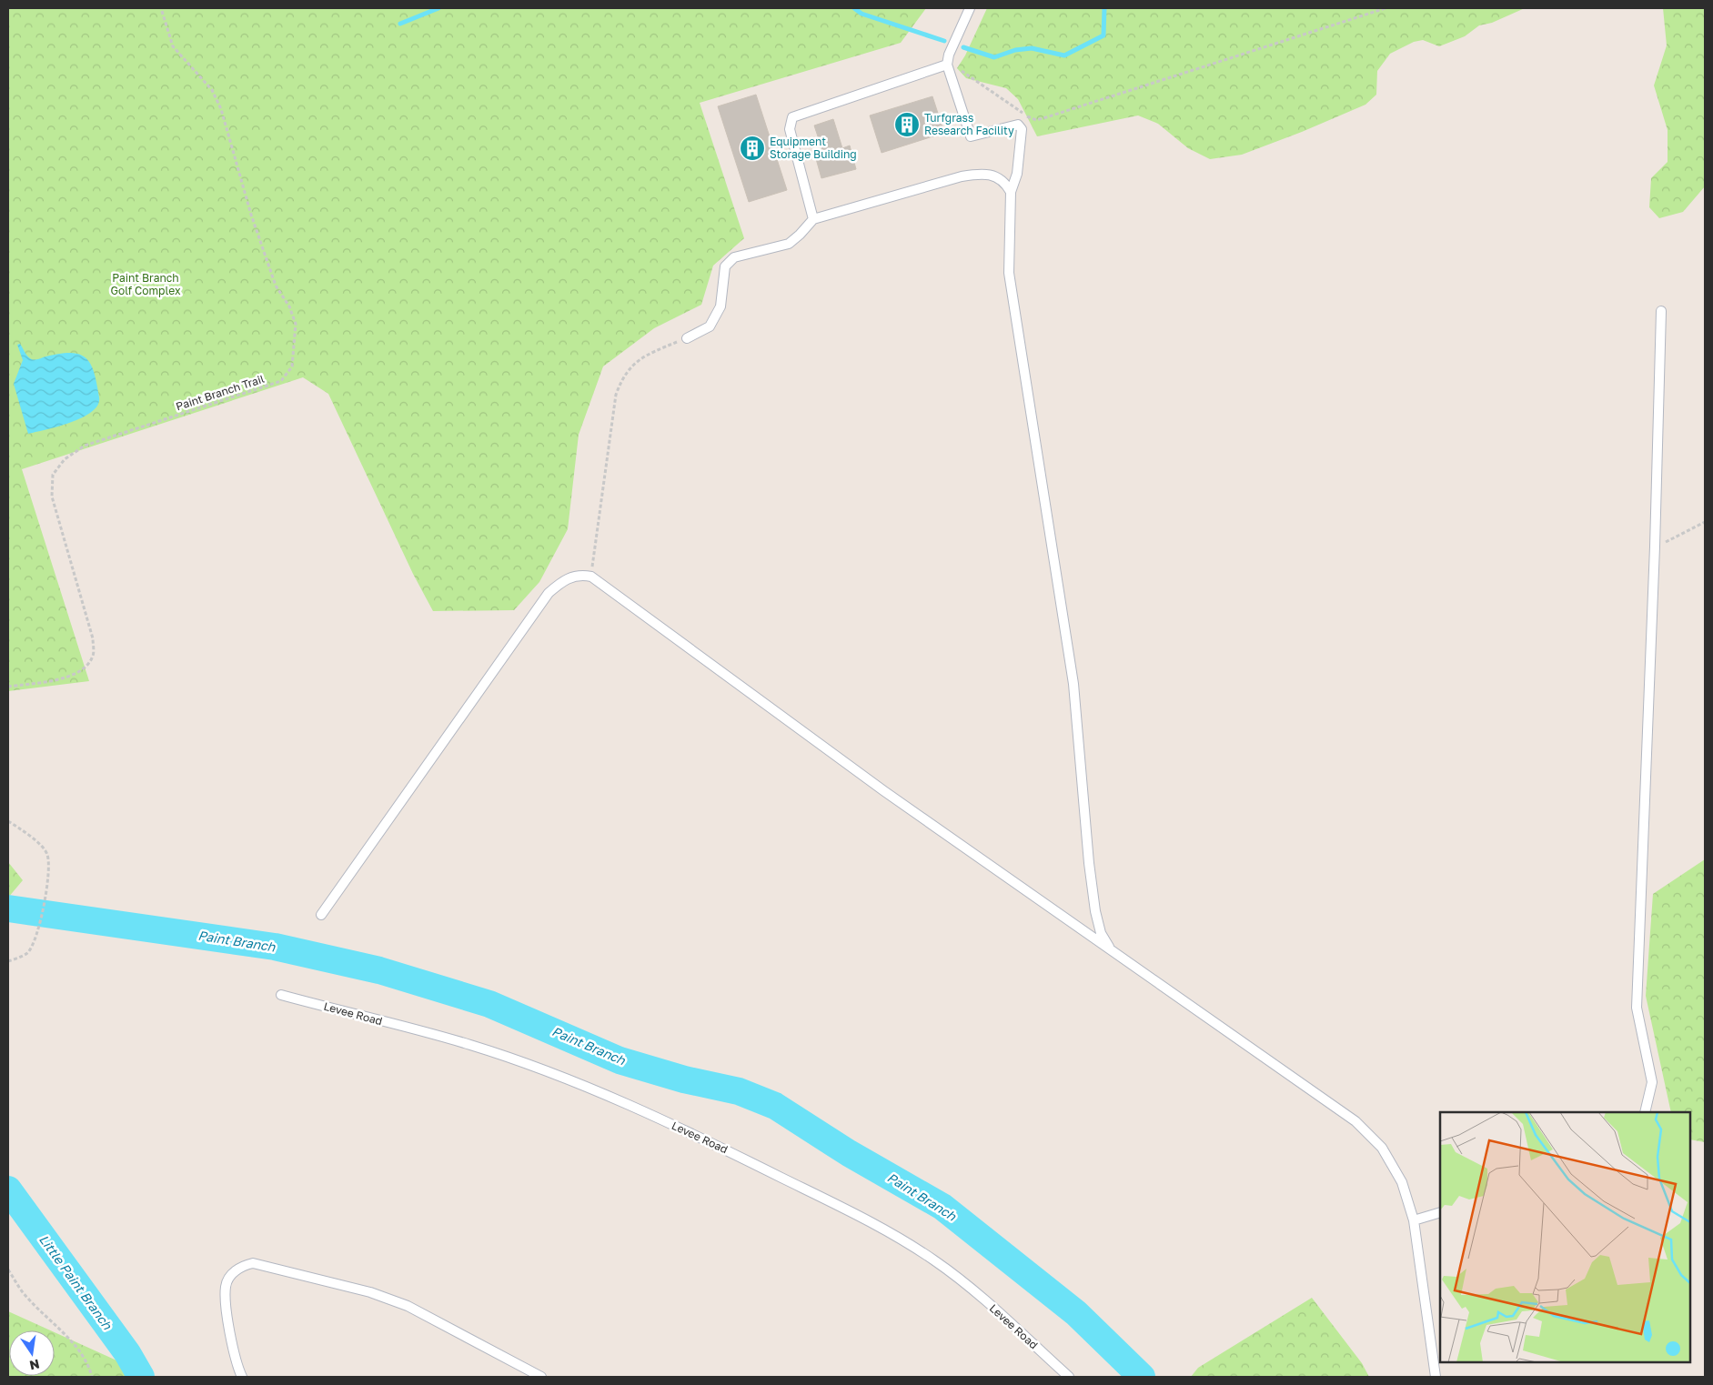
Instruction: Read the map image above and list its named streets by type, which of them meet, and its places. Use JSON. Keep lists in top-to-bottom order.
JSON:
{
  "streets": {
    "lane": ["Levee Road"],
    "path": ["Paint Branch Trail"]
  },
  "water": ["Paint Branch", "Little Paint Branch"],
  "parks": ["Paint Branch Golf Complex"],
  "places": {
    "building": ["Turfgrass Research Facility", "Equipment Storage Building"]
  },
  "north": "bottom"
}
